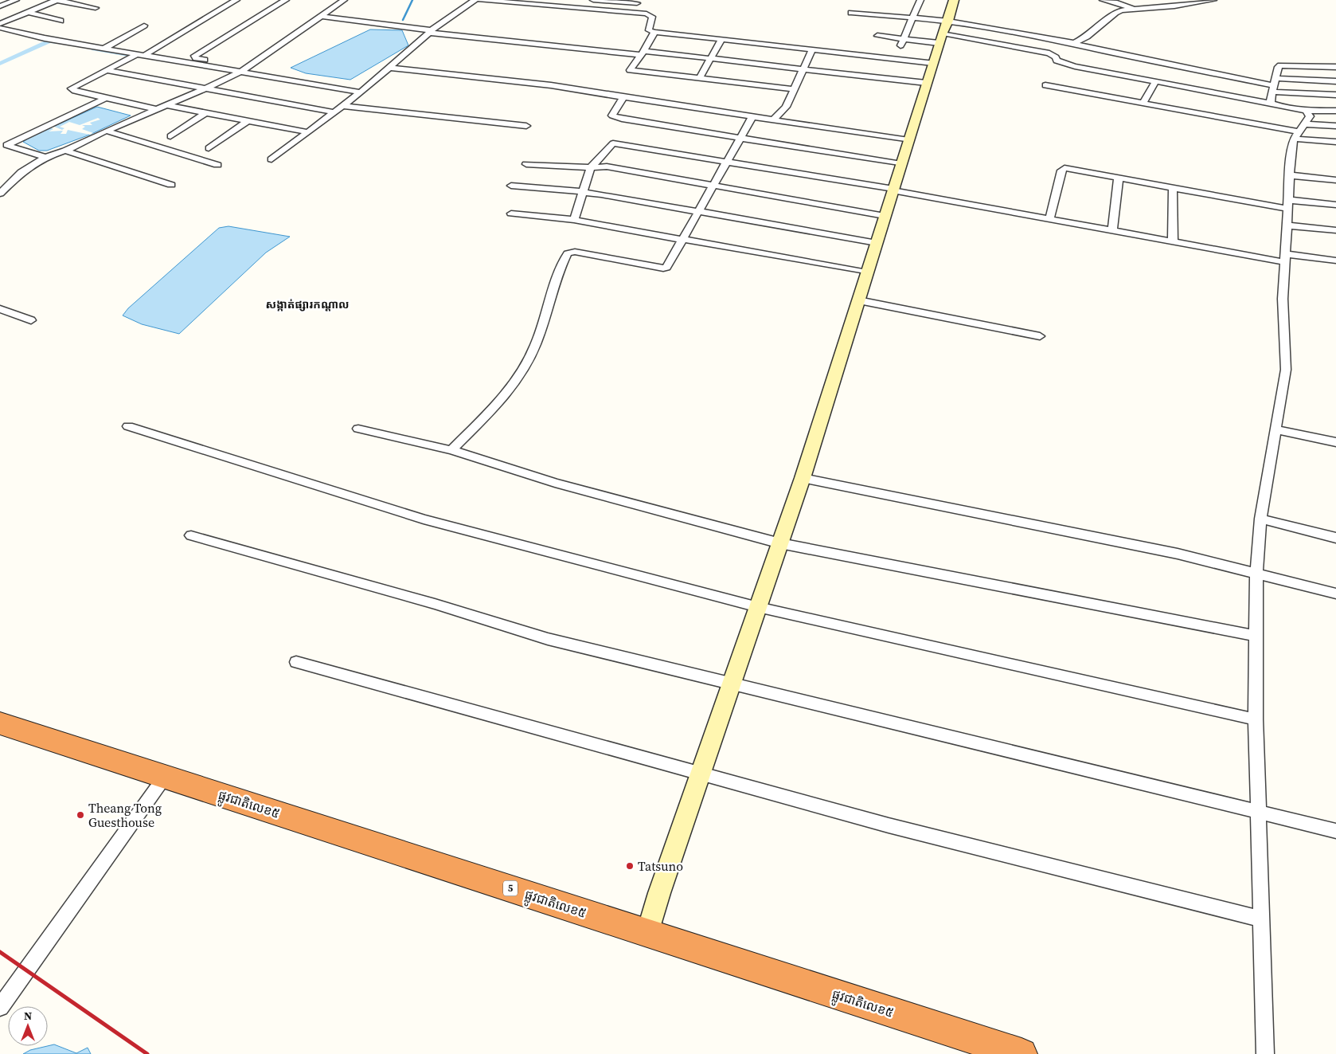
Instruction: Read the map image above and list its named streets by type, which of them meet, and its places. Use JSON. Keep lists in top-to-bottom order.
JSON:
{
  "streets": {
    "highway": ["ផ្លូវជាតិលេខ៥", "5"]
  },
  "districts": ["សង្កាត់ផ្សារកណ្ដាល"],
  "places": ["Theang Tong Guesthouse", "Tatsuno"],
  "north": "top"
}
